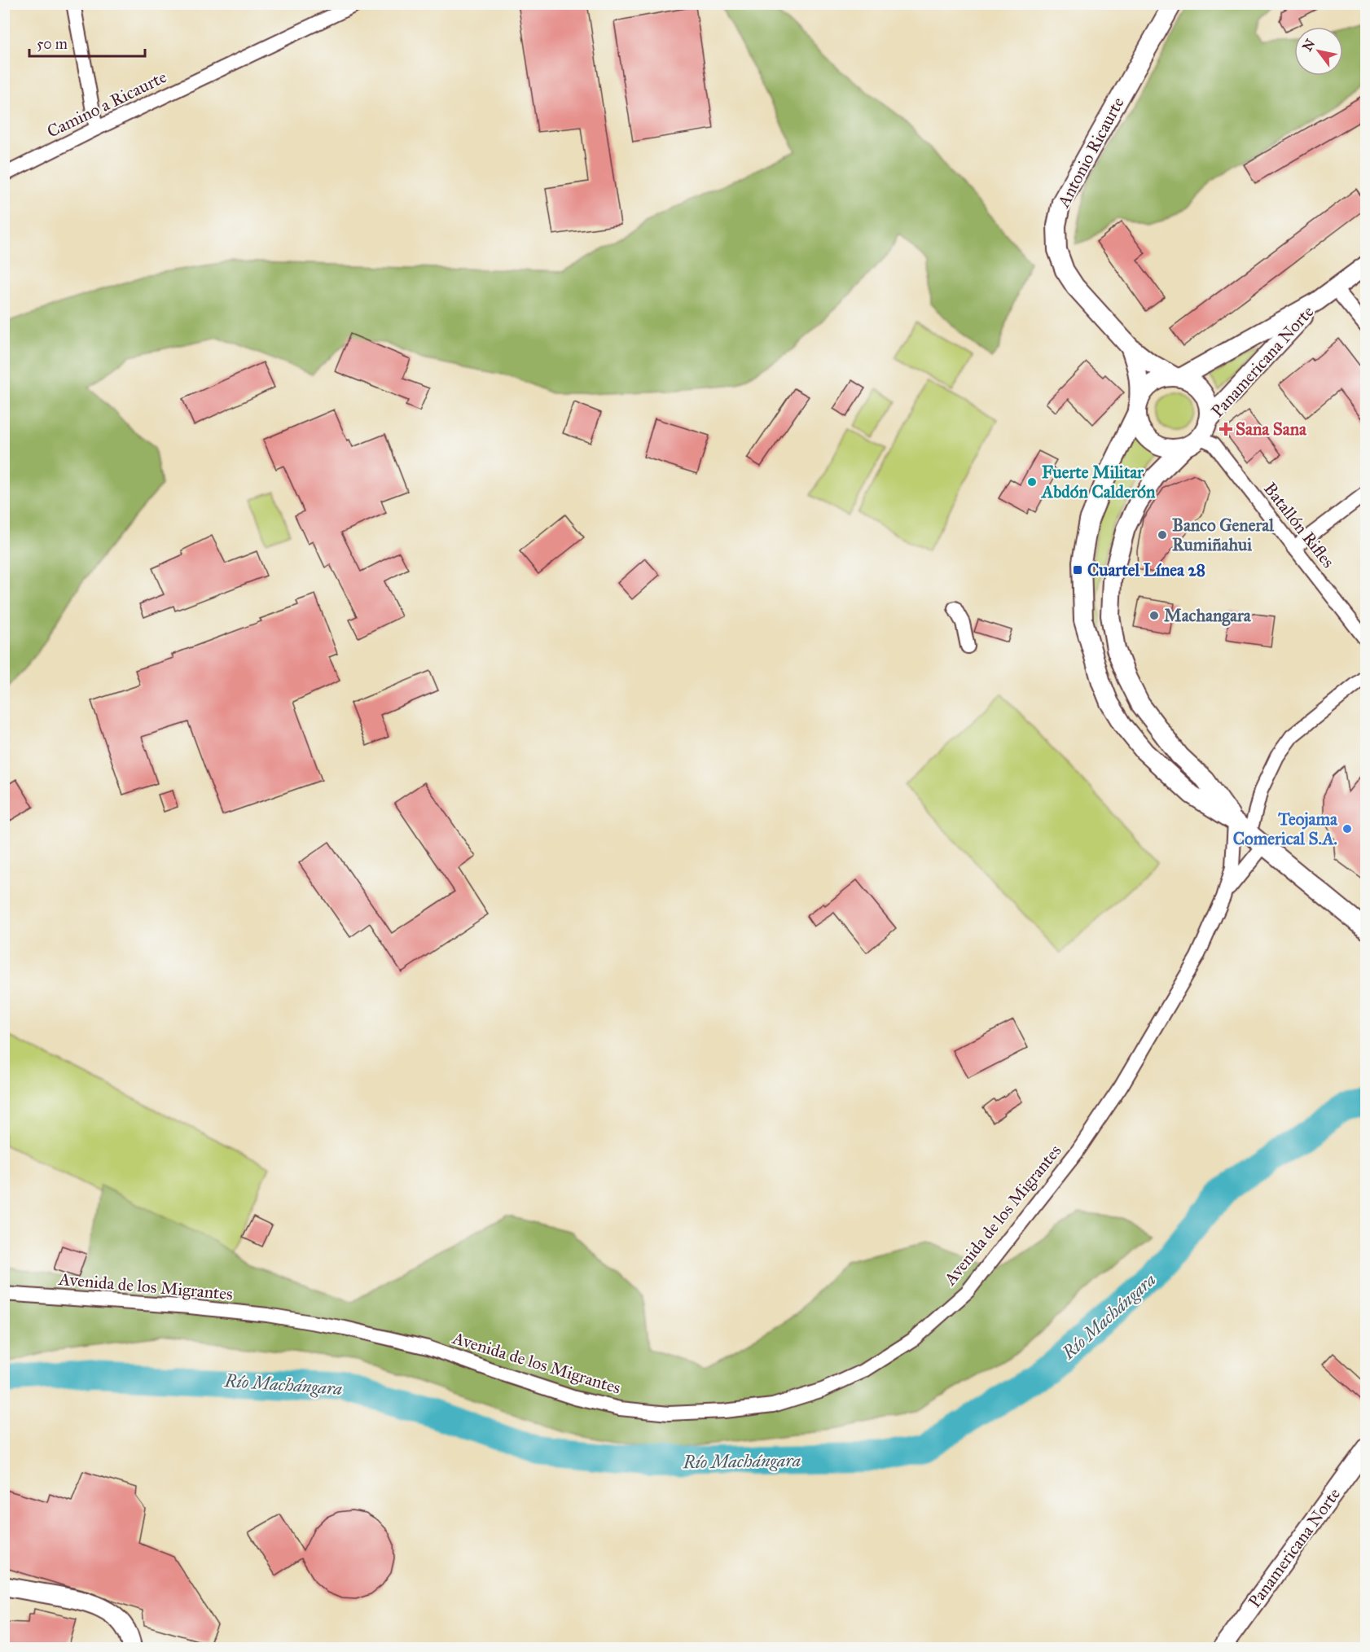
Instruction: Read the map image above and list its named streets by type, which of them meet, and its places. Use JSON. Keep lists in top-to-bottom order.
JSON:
{
  "streets": {
    "main road": ["Antonio Ricaurte", "Panamericana Norte"],
    "street": ["Camino a Ricaurte", "Batallón Rifles", "Avenida de los Migrantes"]
  },
  "crossings": [
    ["Antonio Ricaurte", "Panamericana Norte"],
    ["Antonio Ricaurte", "Batallón Rifles"],
    ["Panamericana Norte", "Batallón Rifles"]
  ],
  "water": ["Río Machángara"],
  "places": {
    "health": ["Sana Sana"],
    "other": [
      "Fuerte Militar Abdón Calderón",
      "Banco General Rumiñahui",
      "Machangara",
      "Teojama Comerical S.A."
    ],
    "transit": ["Cuartel Línea 28"]
  },
  "scale_bar": "50 m",
  "north": "top left"
}
